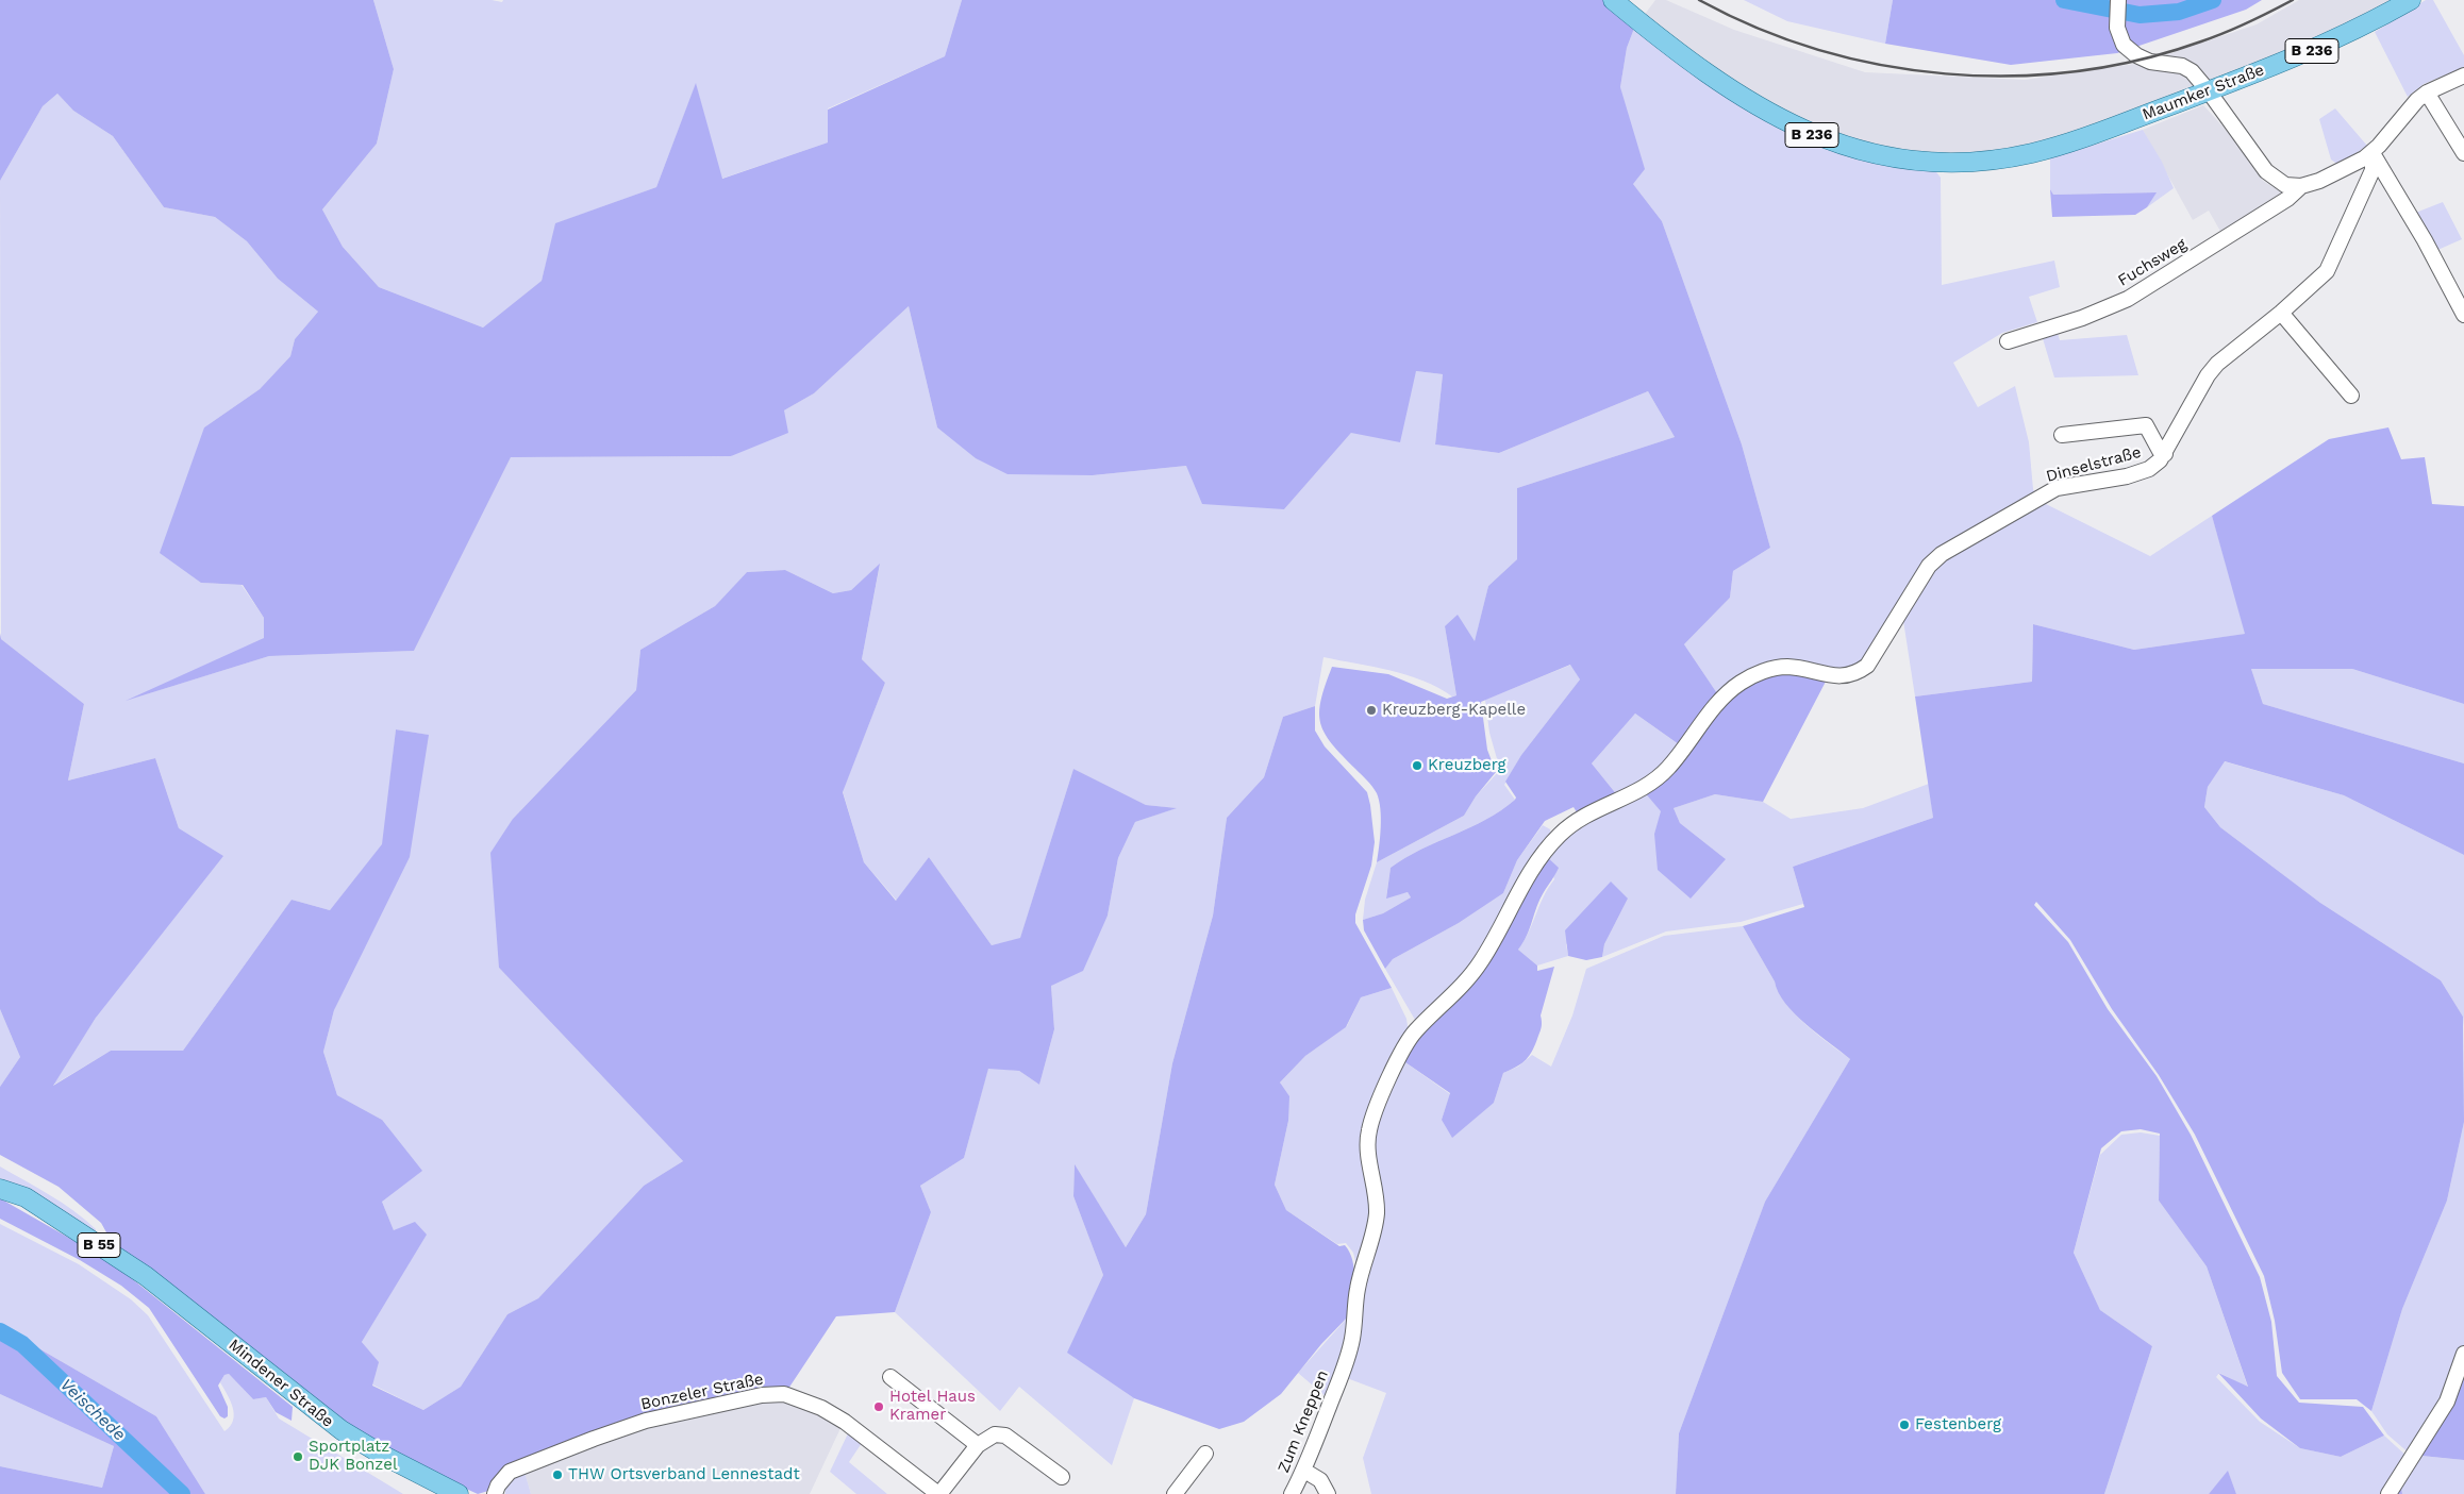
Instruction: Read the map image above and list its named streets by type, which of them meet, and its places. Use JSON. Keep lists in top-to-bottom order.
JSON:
{
  "streets": {
    "main road": [
      "B 236",
      "Maumker Straße",
      "B 55",
      "Mindener Straße"
    ],
    "street": [
      "Fuchsweg",
      "Dinselstraße",
      "Bonzeler Straße",
      "Zum Kneppen"
    ]
  },
  "crossings": [
    ["Fuchsweg", "Dinselstraße"],
    ["Dinselstraße", "Zum Kneppen"]
  ],
  "water": ["Veischede"],
  "places": [
    "Kreuzberg-Kapelle",
    "Kreuzberg",
    "Hotel Haus Kramer",
    "Festenberg",
    "Sportplatz DJK Bonzel",
    "THW Ortsverband Lennestadt"
  ]
}
